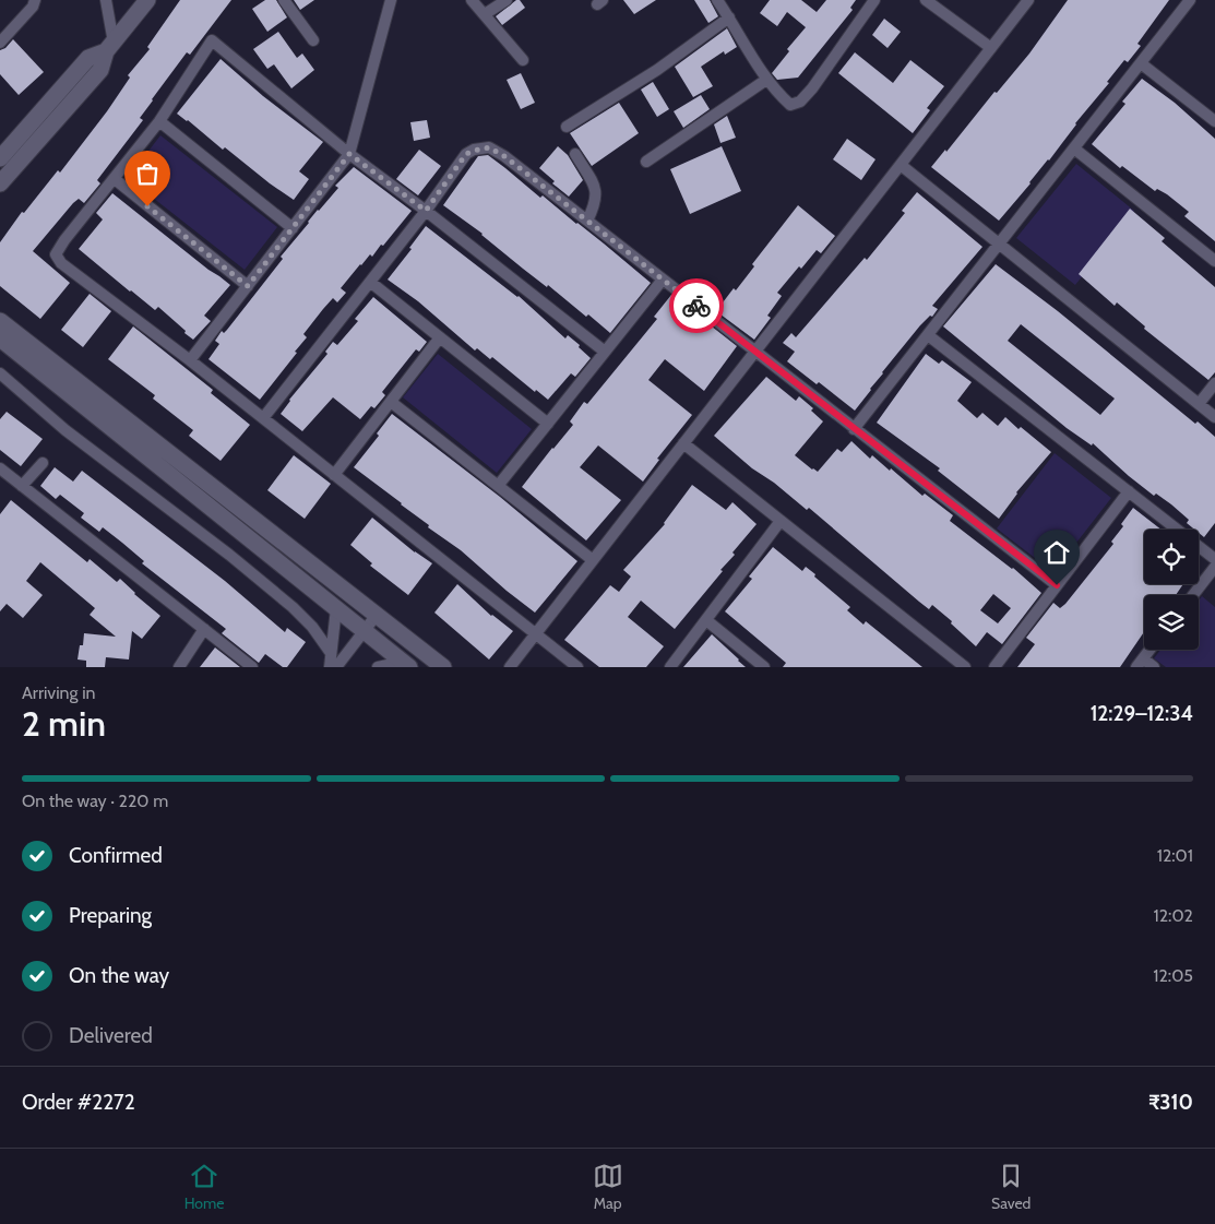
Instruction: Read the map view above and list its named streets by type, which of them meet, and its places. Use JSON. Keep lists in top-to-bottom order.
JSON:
{
  "page": {
    "heading": ["2 min", "Arriving in", "12:29–12:34"],
    "panel": ["Order #2272", "₹310"],
    "bar": "On the way · 220 m",
    "list": [
      ["Confirmed", "12:01"],
      ["Preparing", "12:02"],
      ["On the way", "12:05"],
      "Delivered"
    ],
    "tabs": ["Home", "Map", "Saved"]
  }
}
